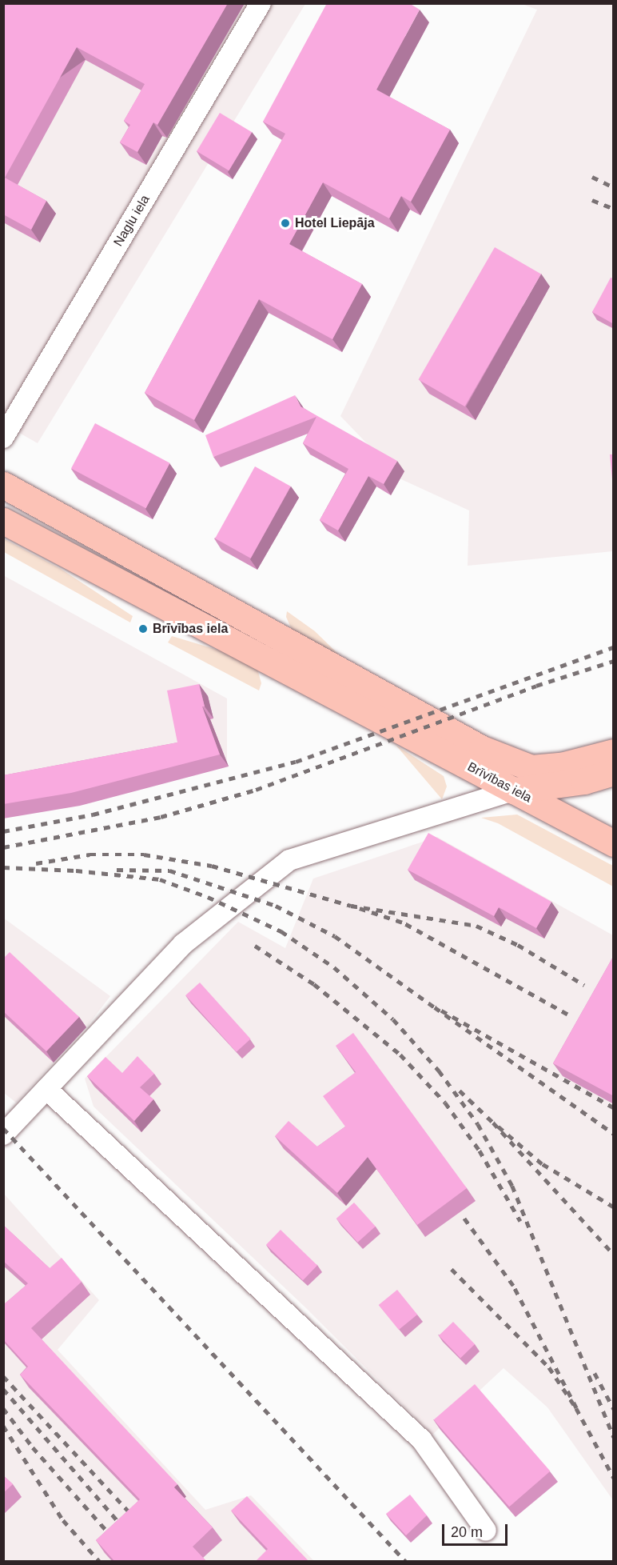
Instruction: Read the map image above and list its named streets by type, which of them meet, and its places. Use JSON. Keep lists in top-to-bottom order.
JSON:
{
  "streets": {
    "highway": ["Brīvības iela"],
    "street": ["Naglu iela"]
  },
  "places": ["Hotel Liepāja", "Brīvības iela"],
  "scale_bar": "20 m"
}
